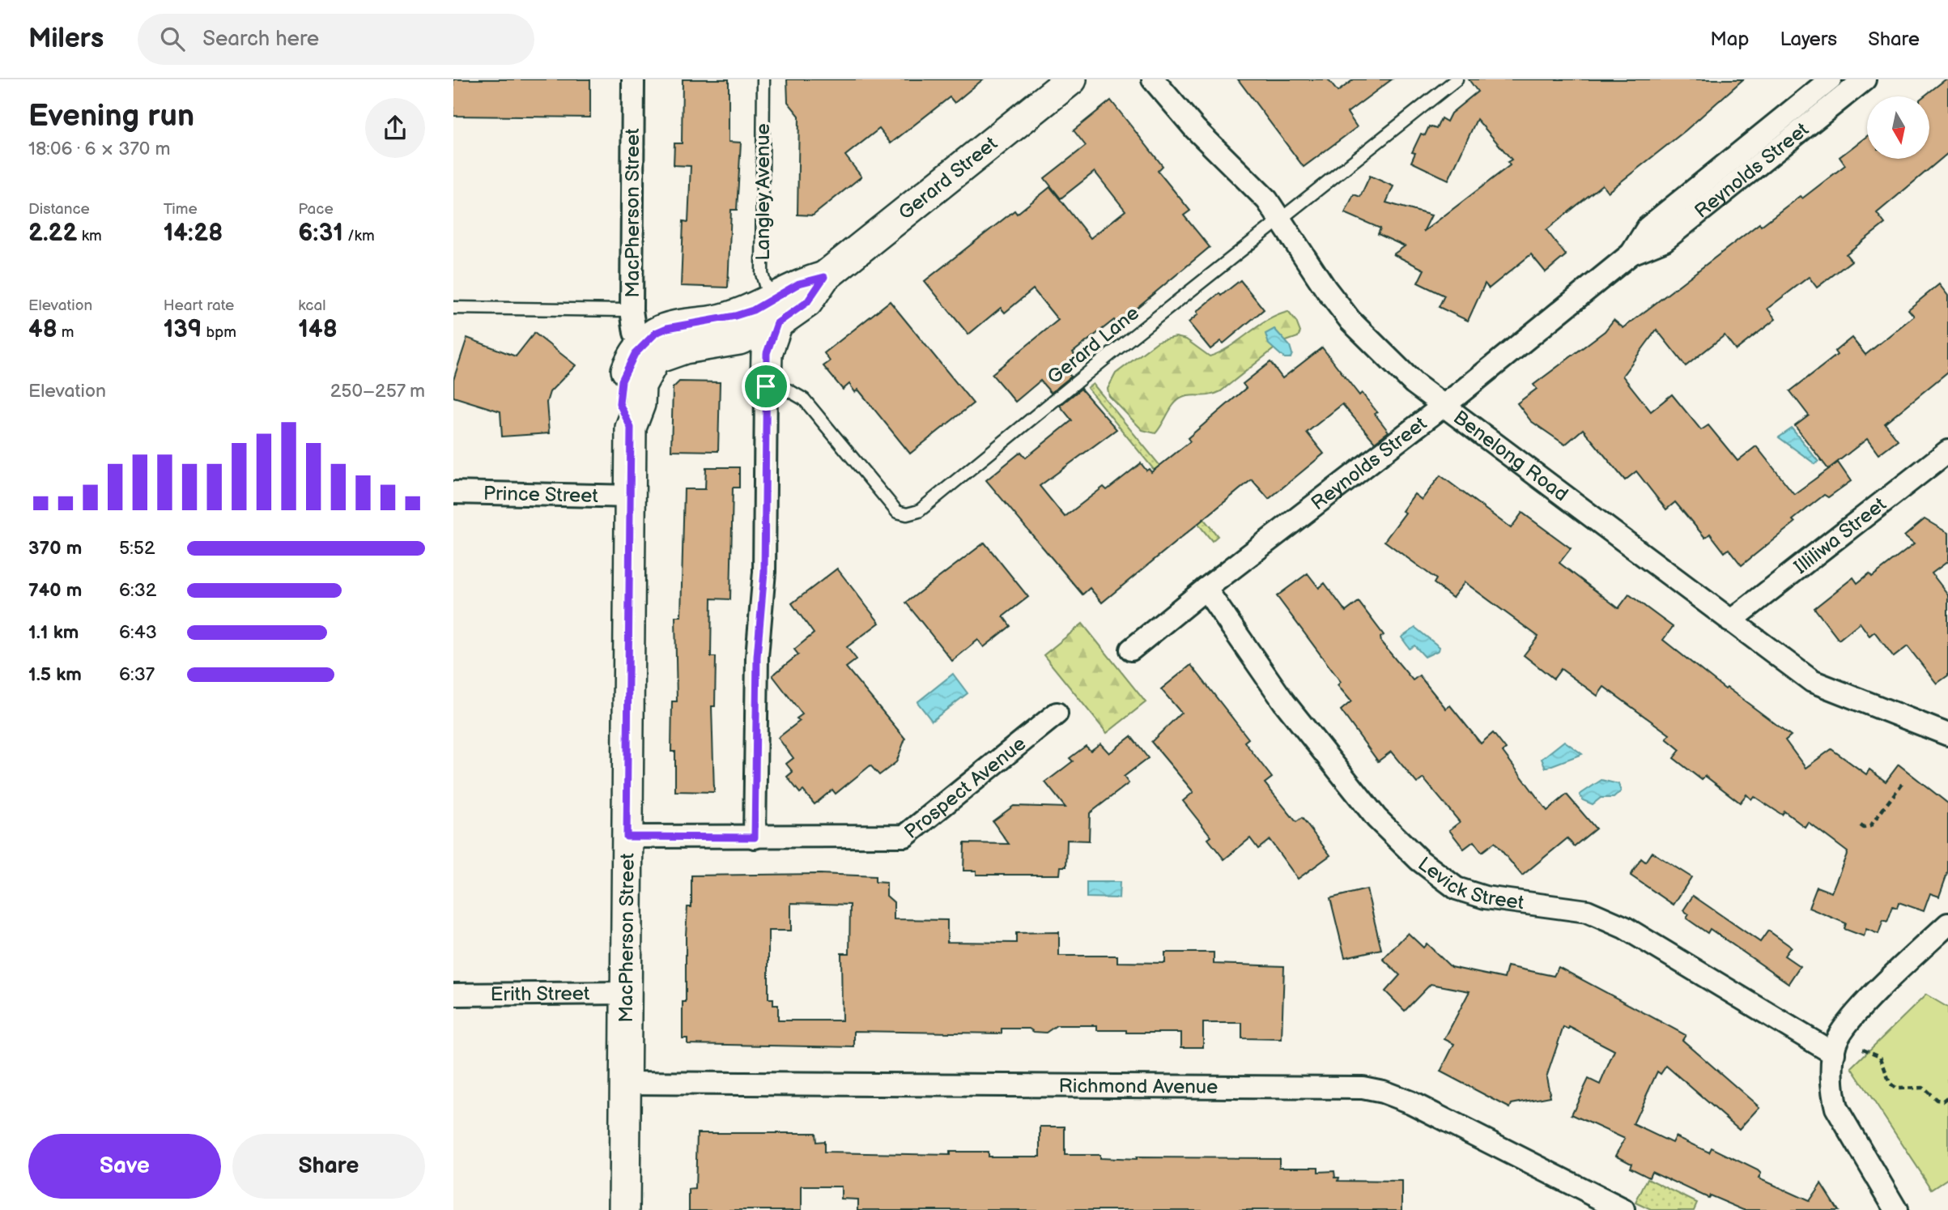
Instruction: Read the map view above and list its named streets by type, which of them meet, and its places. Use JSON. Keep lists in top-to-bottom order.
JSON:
{
  "streets": {
    "main road": ["Gerard Street", "MacPherson Street"],
    "street": [
      "Reynolds Street",
      "Benelong Road",
      "Prince Street",
      "Illiliwa Street",
      "Prospect Avenue",
      "Levick Street",
      "Erith Street",
      "Richmond Avenue"
    ],
    "lane": ["Langley Avenue", "Gerard Lane"]
  },
  "crossings": [
    ["Reynolds Street", "Benelong Road"],
    ["Reynolds Street", "Levick Street"],
    ["Gerard Street", "Langley Avenue"],
    ["Gerard Street", "MacPherson Street"],
    ["MacPherson Street", "Prince Street"],
    ["MacPherson Street", "Prospect Avenue"],
    ["MacPherson Street", "Erith Street"],
    ["MacPherson Street", "Richmond Avenue"],
    ["Gerard Lane", "Benelong Road"],
    ["Benelong Road", "Illiliwa Street"]
  ],
  "north": "bottom",
  "page": {
    "header": "Milers",
    "search": "Search here",
    "nav": ["Map", "Layers", "Share"],
    "heading": ["Evening run", "18:06 · 6 × 370 m"],
    "stats": [
      ["Distance", "2.22 km"],
      ["Time", "14:28"],
      ["Pace", "6:31 /km"],
      ["Elevation", "48 m"],
      ["Heart rate", "139 bpm"],
      ["kcal", "148"]
    ],
    "chart": ["Elevation", "250–257 m"],
    "list": [
      {
        "name": "370 m",
        "note": "5:52"
      },
      {
        "name": "740 m",
        "note": "6:32"
      },
      {
        "name": "1.1 km",
        "note": "6:43"
      },
      {
        "name": "1.5 km",
        "note": "6:37"
      }
    ],
    "buttons": ["Save", "Share"]
  }
}
